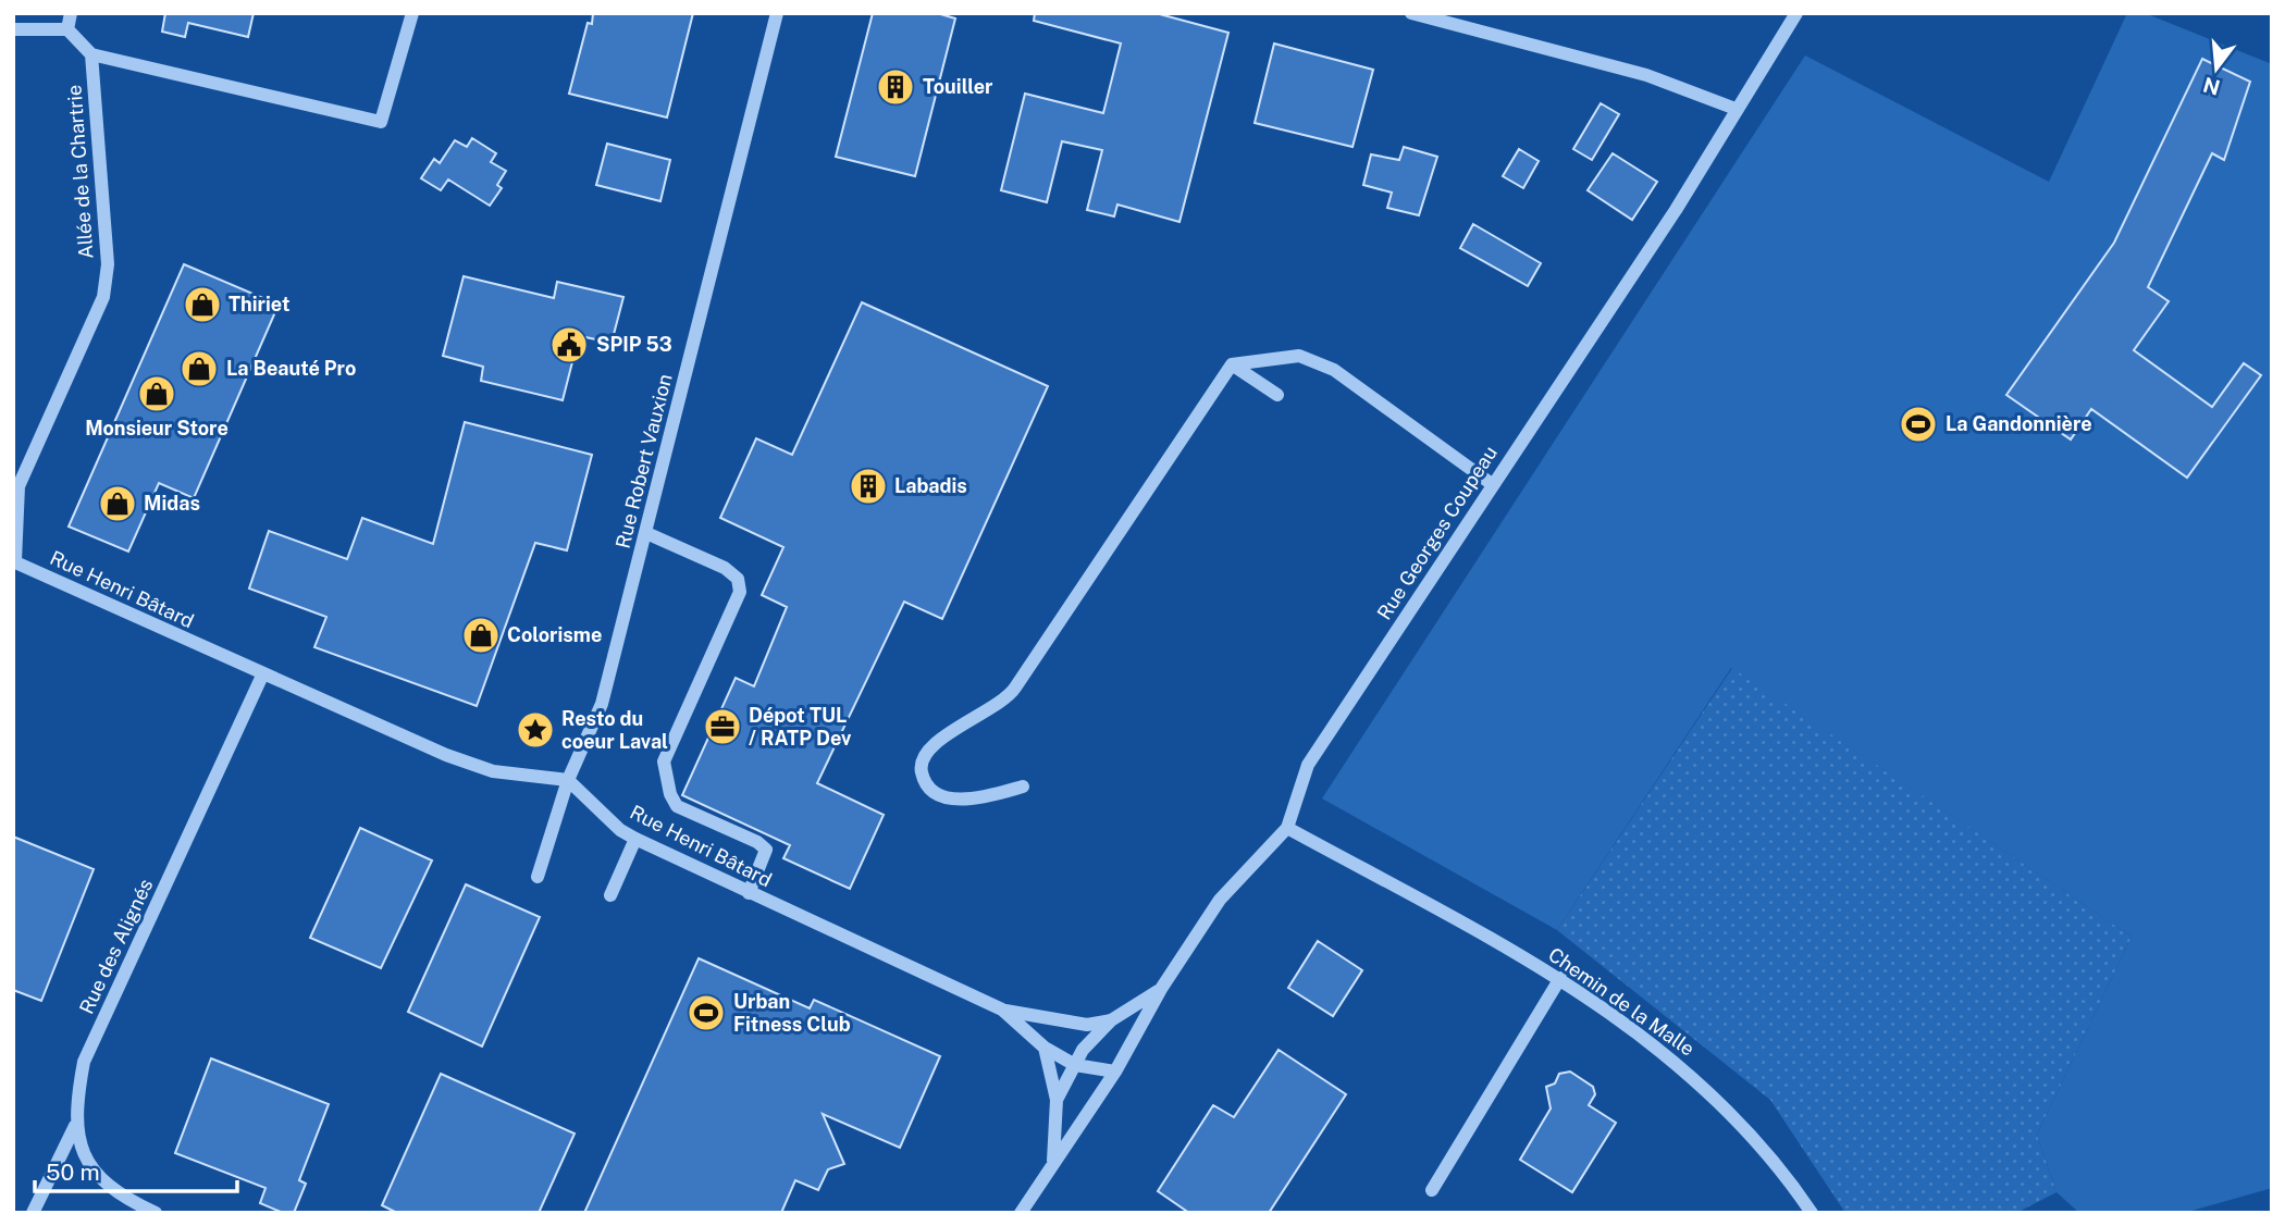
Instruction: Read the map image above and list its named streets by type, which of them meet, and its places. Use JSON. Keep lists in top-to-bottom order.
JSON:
{
  "streets": {
    "street": [
      "Allée de la Chartrie",
      "Rue Robert Vauxion",
      "Rue Georges Coupeau",
      "Rue Henri Bâtard",
      "Rue des Alignés",
      "Chemin de la Malle"
    ]
  },
  "crossings": [
    ["Rue Robert Vauxion", "Rue Henri Bâtard"],
    ["Rue Georges Coupeau", "Rue Henri Bâtard"],
    ["Rue Georges Coupeau", "Chemin de la Malle"],
    ["Rue Henri Bâtard", "Rue des Alignés"]
  ],
  "places": {
    "building": ["Touiller", "Labadis"],
    "shop": [
      "Thiriet",
      "La Beauté Pro",
      "Monsieur Store",
      "Midas",
      "Colorisme"
    ],
    "public building": ["SPIP 53"],
    "sports": ["La Gandonnière", "Urban Fitness Club"],
    "office": ["Dépot TUL / RATP Dev"],
    "place": ["Resto du coeur Laval"]
  },
  "scale_bar": "50 m",
  "north": "bottom"
}
